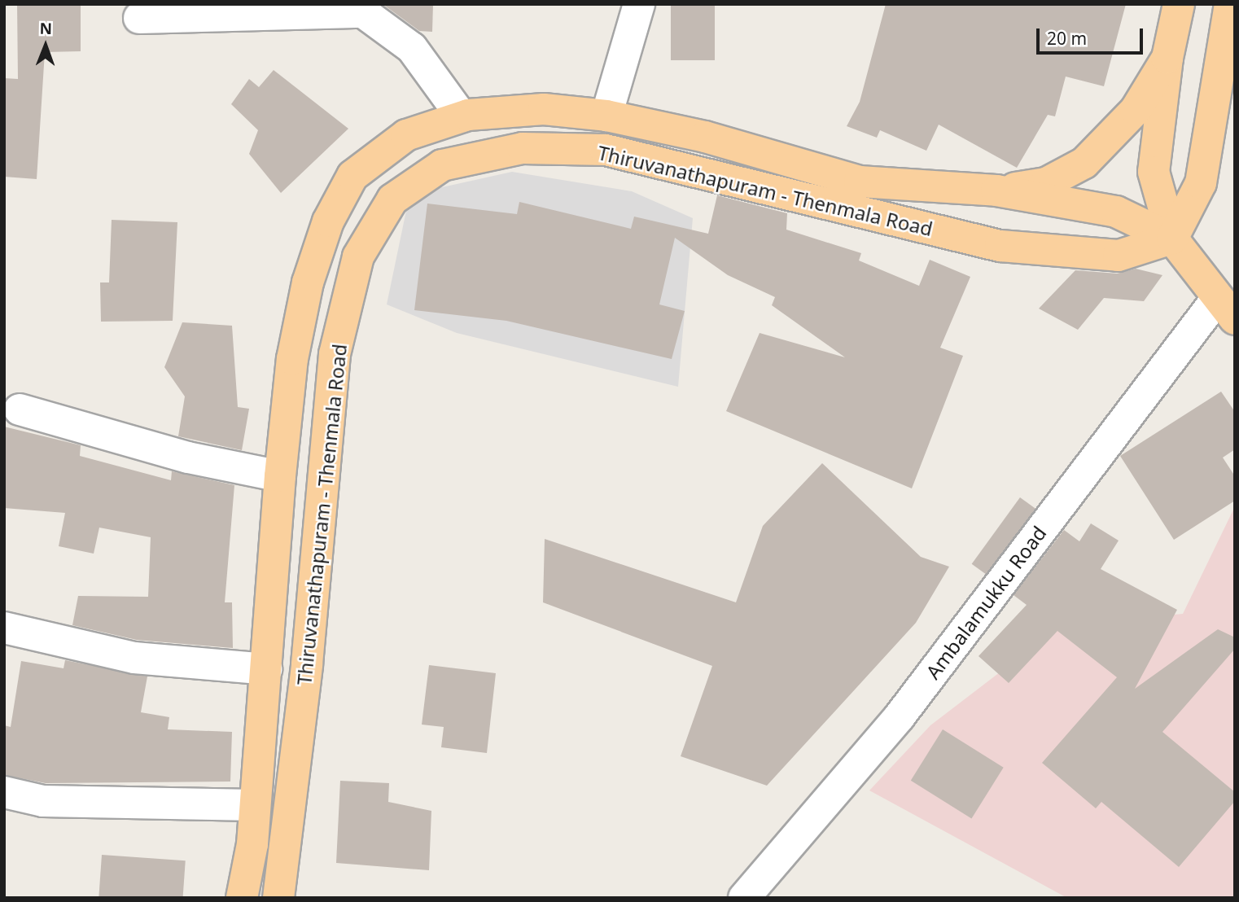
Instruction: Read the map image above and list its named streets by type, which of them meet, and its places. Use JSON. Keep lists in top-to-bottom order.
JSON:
{
  "streets": {
    "main road": ["Thiruvanathapuram - Thenmala Road"],
    "street": ["Ambalamukku Road"]
  },
  "scale_bar": "20 m",
  "north": "top"
}
